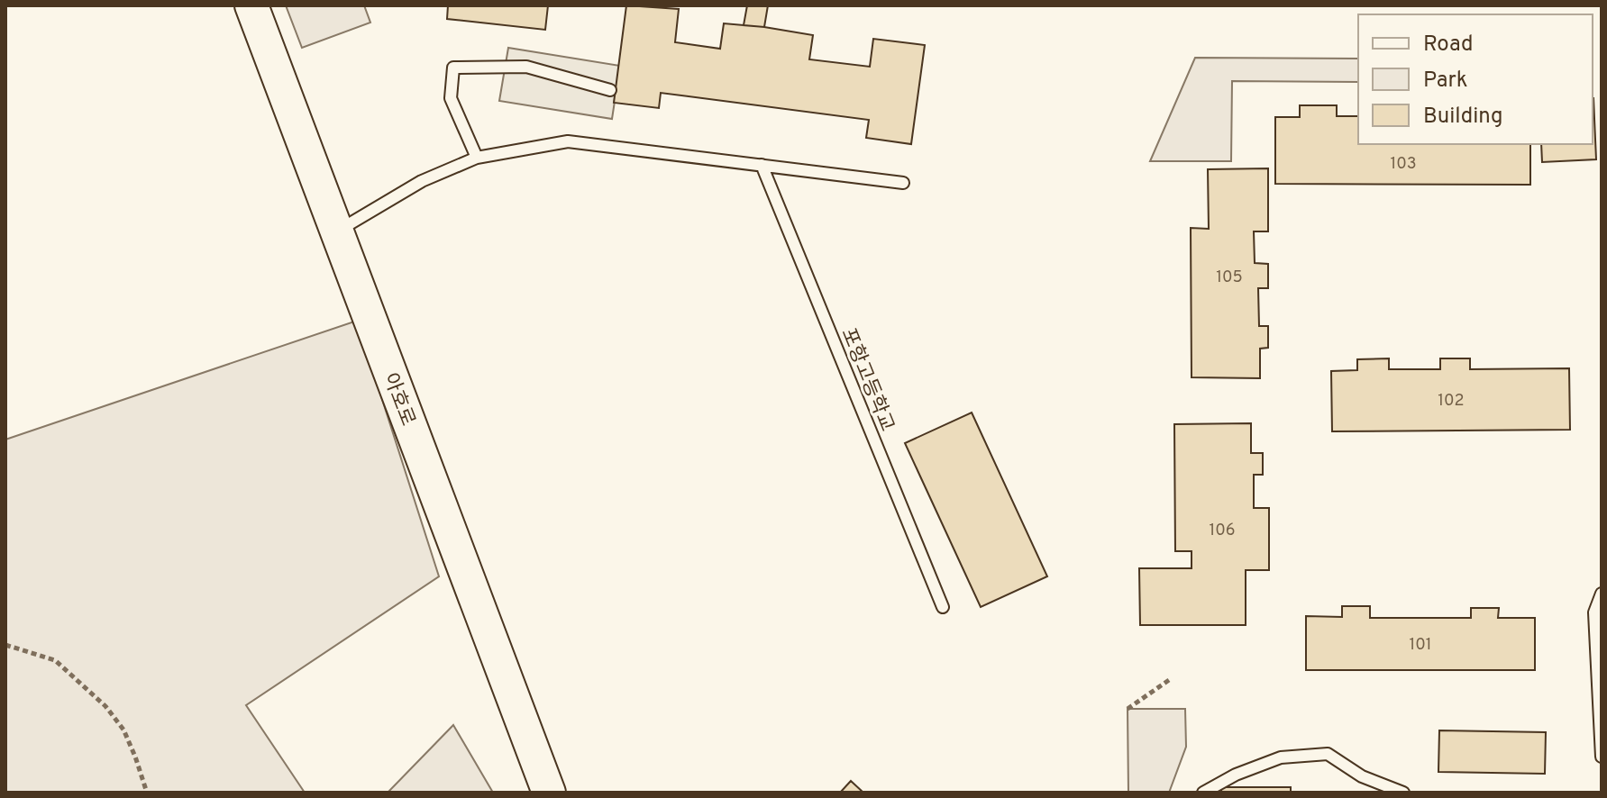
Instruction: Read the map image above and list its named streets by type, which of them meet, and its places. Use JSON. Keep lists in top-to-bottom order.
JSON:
{
  "streets": {
    "main road": ["아호로"],
    "lane": ["포항고등학교"]
  },
  "house_numbers": [
    "103",
    "105",
    "102",
    "106",
    "101"
  ],
  "legend": ["Road", "Park", "Building"]
}
